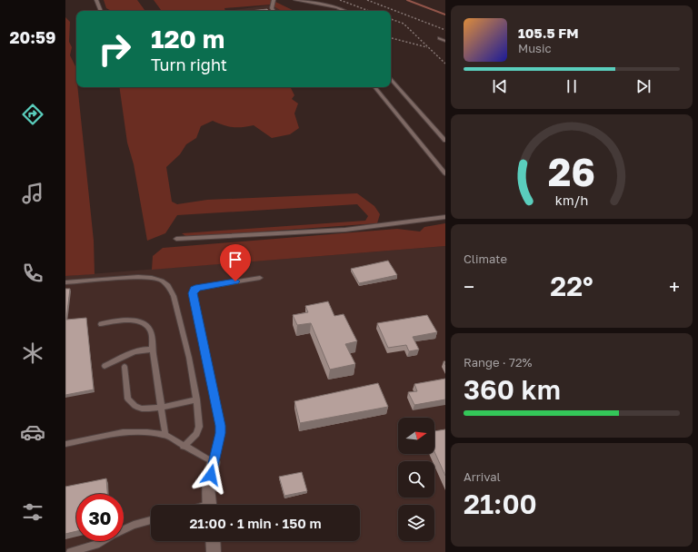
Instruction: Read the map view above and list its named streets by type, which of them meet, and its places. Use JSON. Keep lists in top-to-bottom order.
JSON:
{
  "north": "right",
  "page": {
    "tabs": "20:59",
    "turn": ["120 m", "Turn right"],
    "song": ["105.5 FM", "Music"],
    "tile": [
      "Climate",
      ["Range · 72%", "360 km"],
      ["Arrival", "21:00"]
    ],
    "heat": ["−", "22°", "+"],
    "limit": "30",
    "trip": "21:00 · 1 min · 150 m",
    "gauge": ["26", "km/h"]
  }
}
